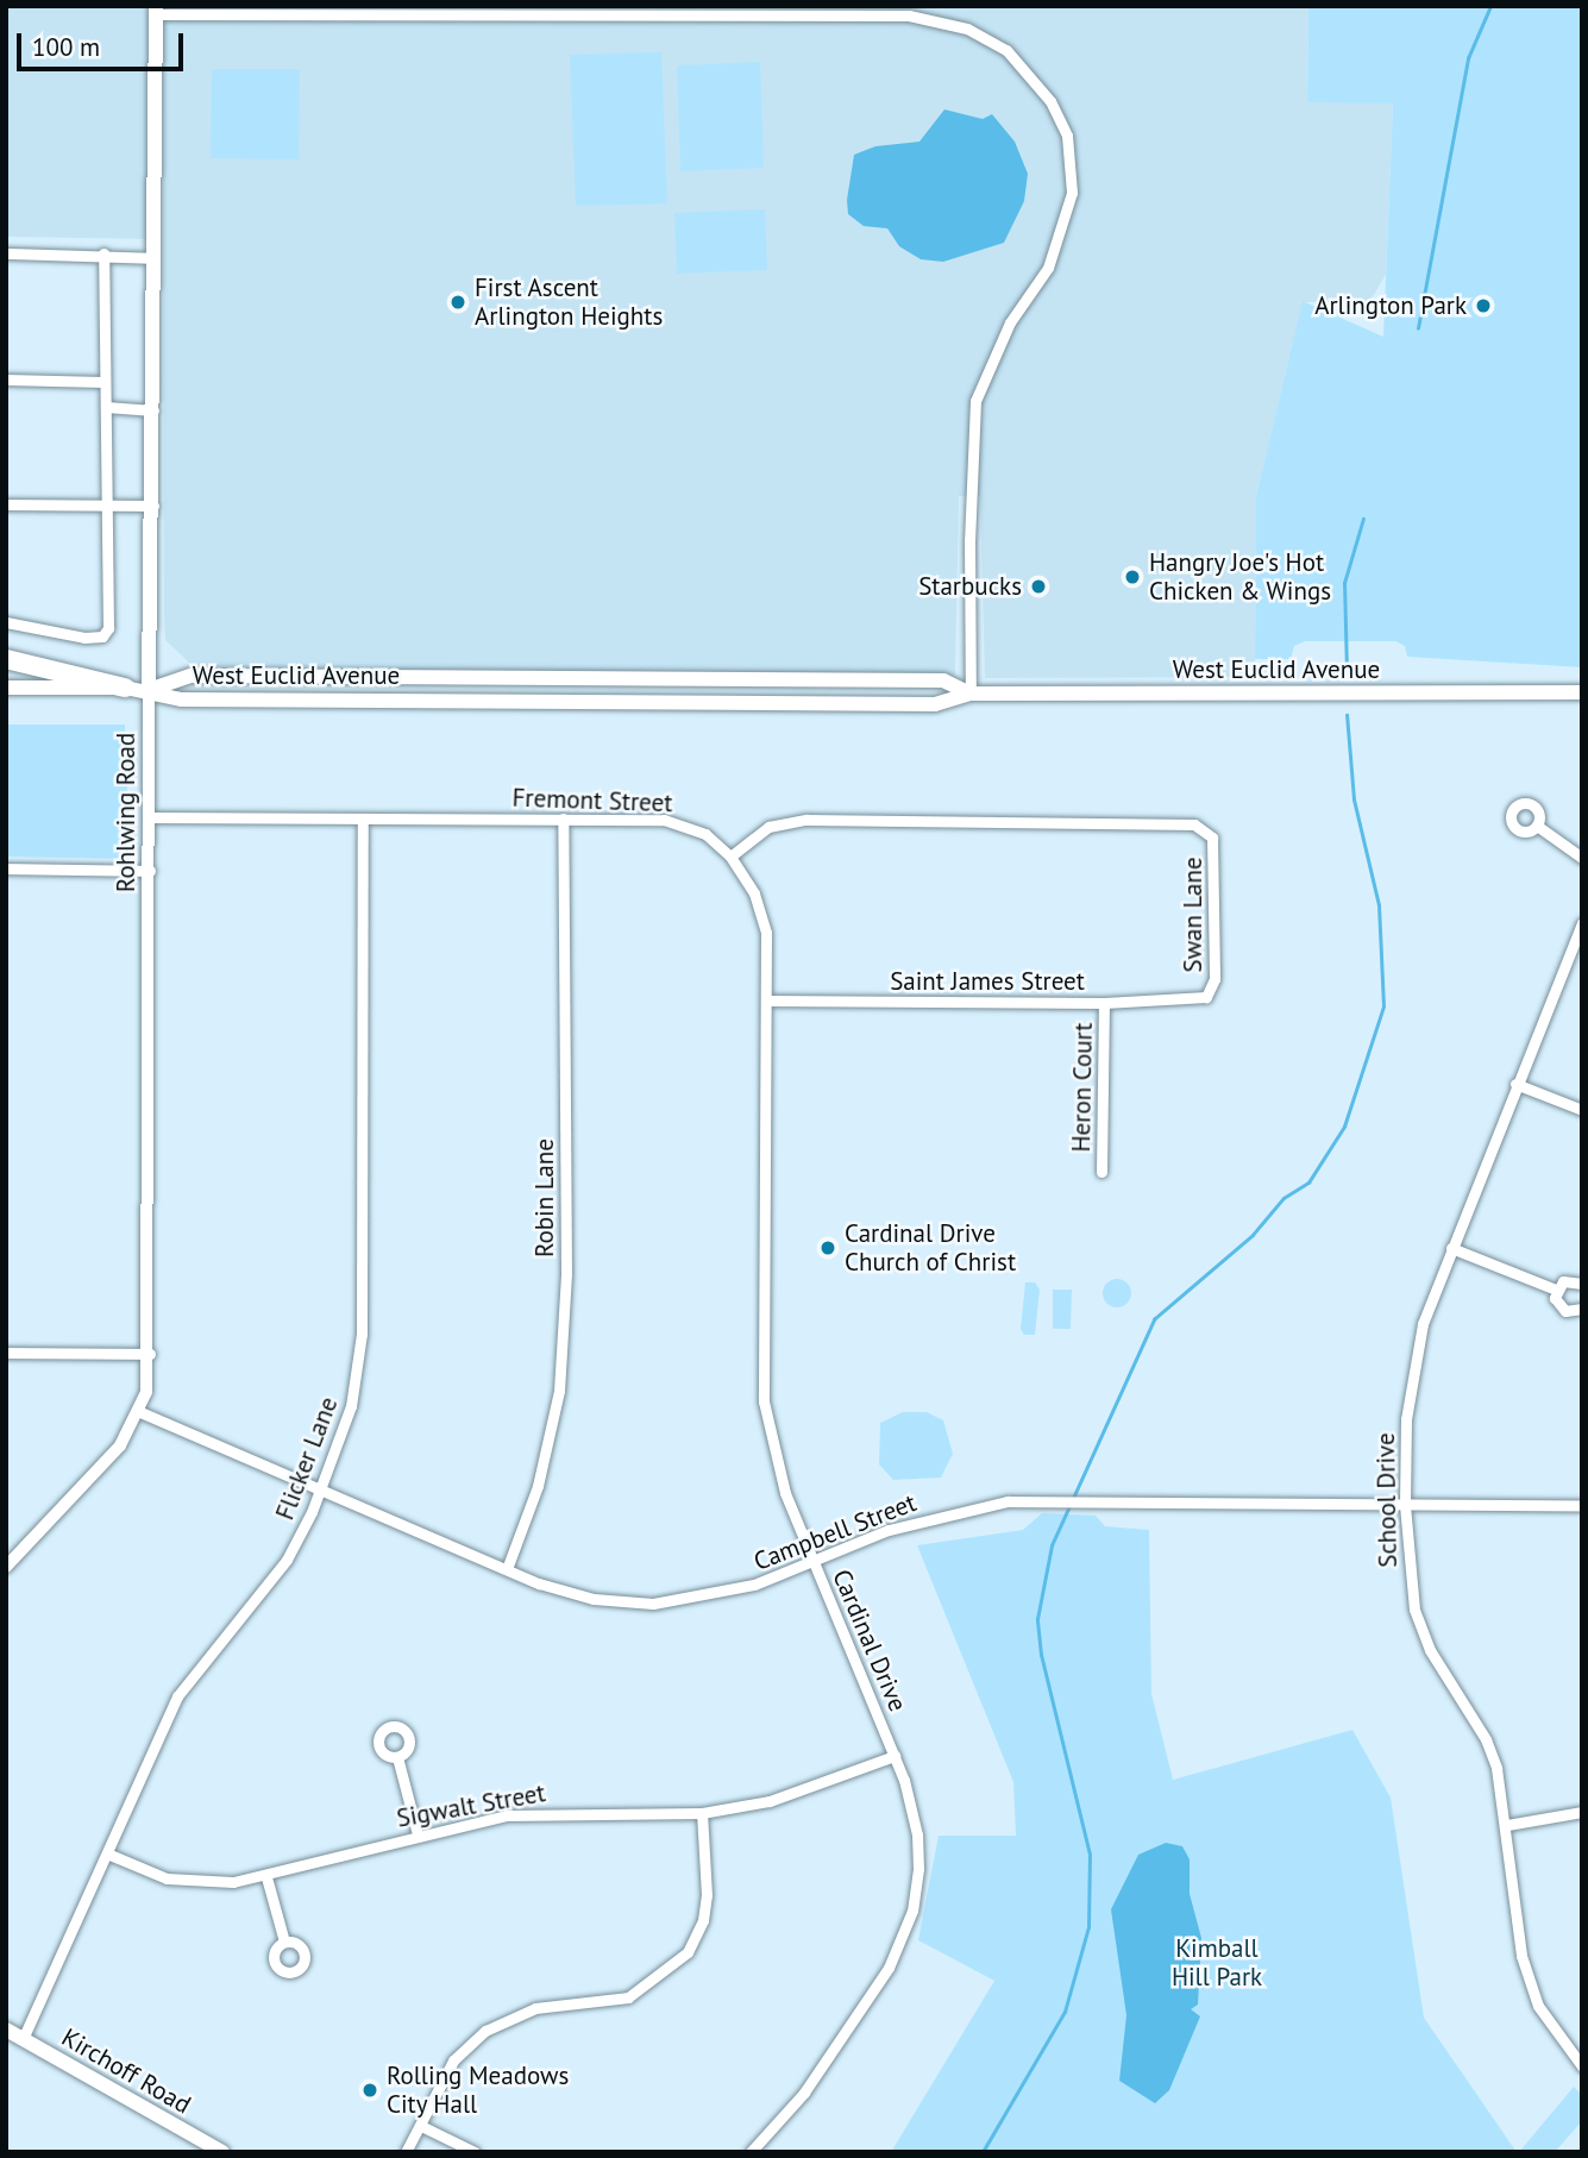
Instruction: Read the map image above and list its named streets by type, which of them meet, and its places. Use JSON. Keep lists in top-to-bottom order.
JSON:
{
  "streets": {
    "main road": ["West Euclid Avenue", "Rohlwing Road", "Kirchoff Road"],
    "street": [
      "Fremont Street",
      "Swan Lane",
      "Saint James Street",
      "Heron Court",
      "Robin Lane",
      "Flicker Lane",
      "School Drive",
      "Campbell Street",
      "Cardinal Drive",
      "Sigwalt Street"
    ]
  },
  "crossings": [
    ["West Euclid Avenue", "Rohlwing Road"],
    ["Fremont Street", "Rohlwing Road"],
    ["Fremont Street", "Swan Lane"],
    ["Fremont Street", "Robin Lane"],
    ["Fremont Street", "Flicker Lane"],
    ["Fremont Street", "Cardinal Drive"],
    ["Rohlwing Road", "Campbell Street"],
    ["Swan Lane", "Saint James Street"],
    ["Swan Lane", "Cardinal Drive"],
    ["Saint James Street", "Heron Court"],
    ["Saint James Street", "Cardinal Drive"],
    ["Robin Lane", "Campbell Street"],
    ["Flicker Lane", "Campbell Street"],
    ["Flicker Lane", "Sigwalt Street"],
    ["Flicker Lane", "Kirchoff Road"],
    ["School Drive", "Campbell Street"],
    ["Campbell Street", "Cardinal Drive"],
    ["Cardinal Drive", "Sigwalt Street"]
  ],
  "parks": ["Kimball Hill Park"],
  "places": [
    "First Ascent Arlington Heights",
    "Arlington Park",
    "Hangry Joe's Hot Chicken & Wings",
    "Starbucks",
    "Cardinal Drive Church of Christ",
    "Rolling Meadows City Hall"
  ],
  "scale_bar": "100 m"
}
